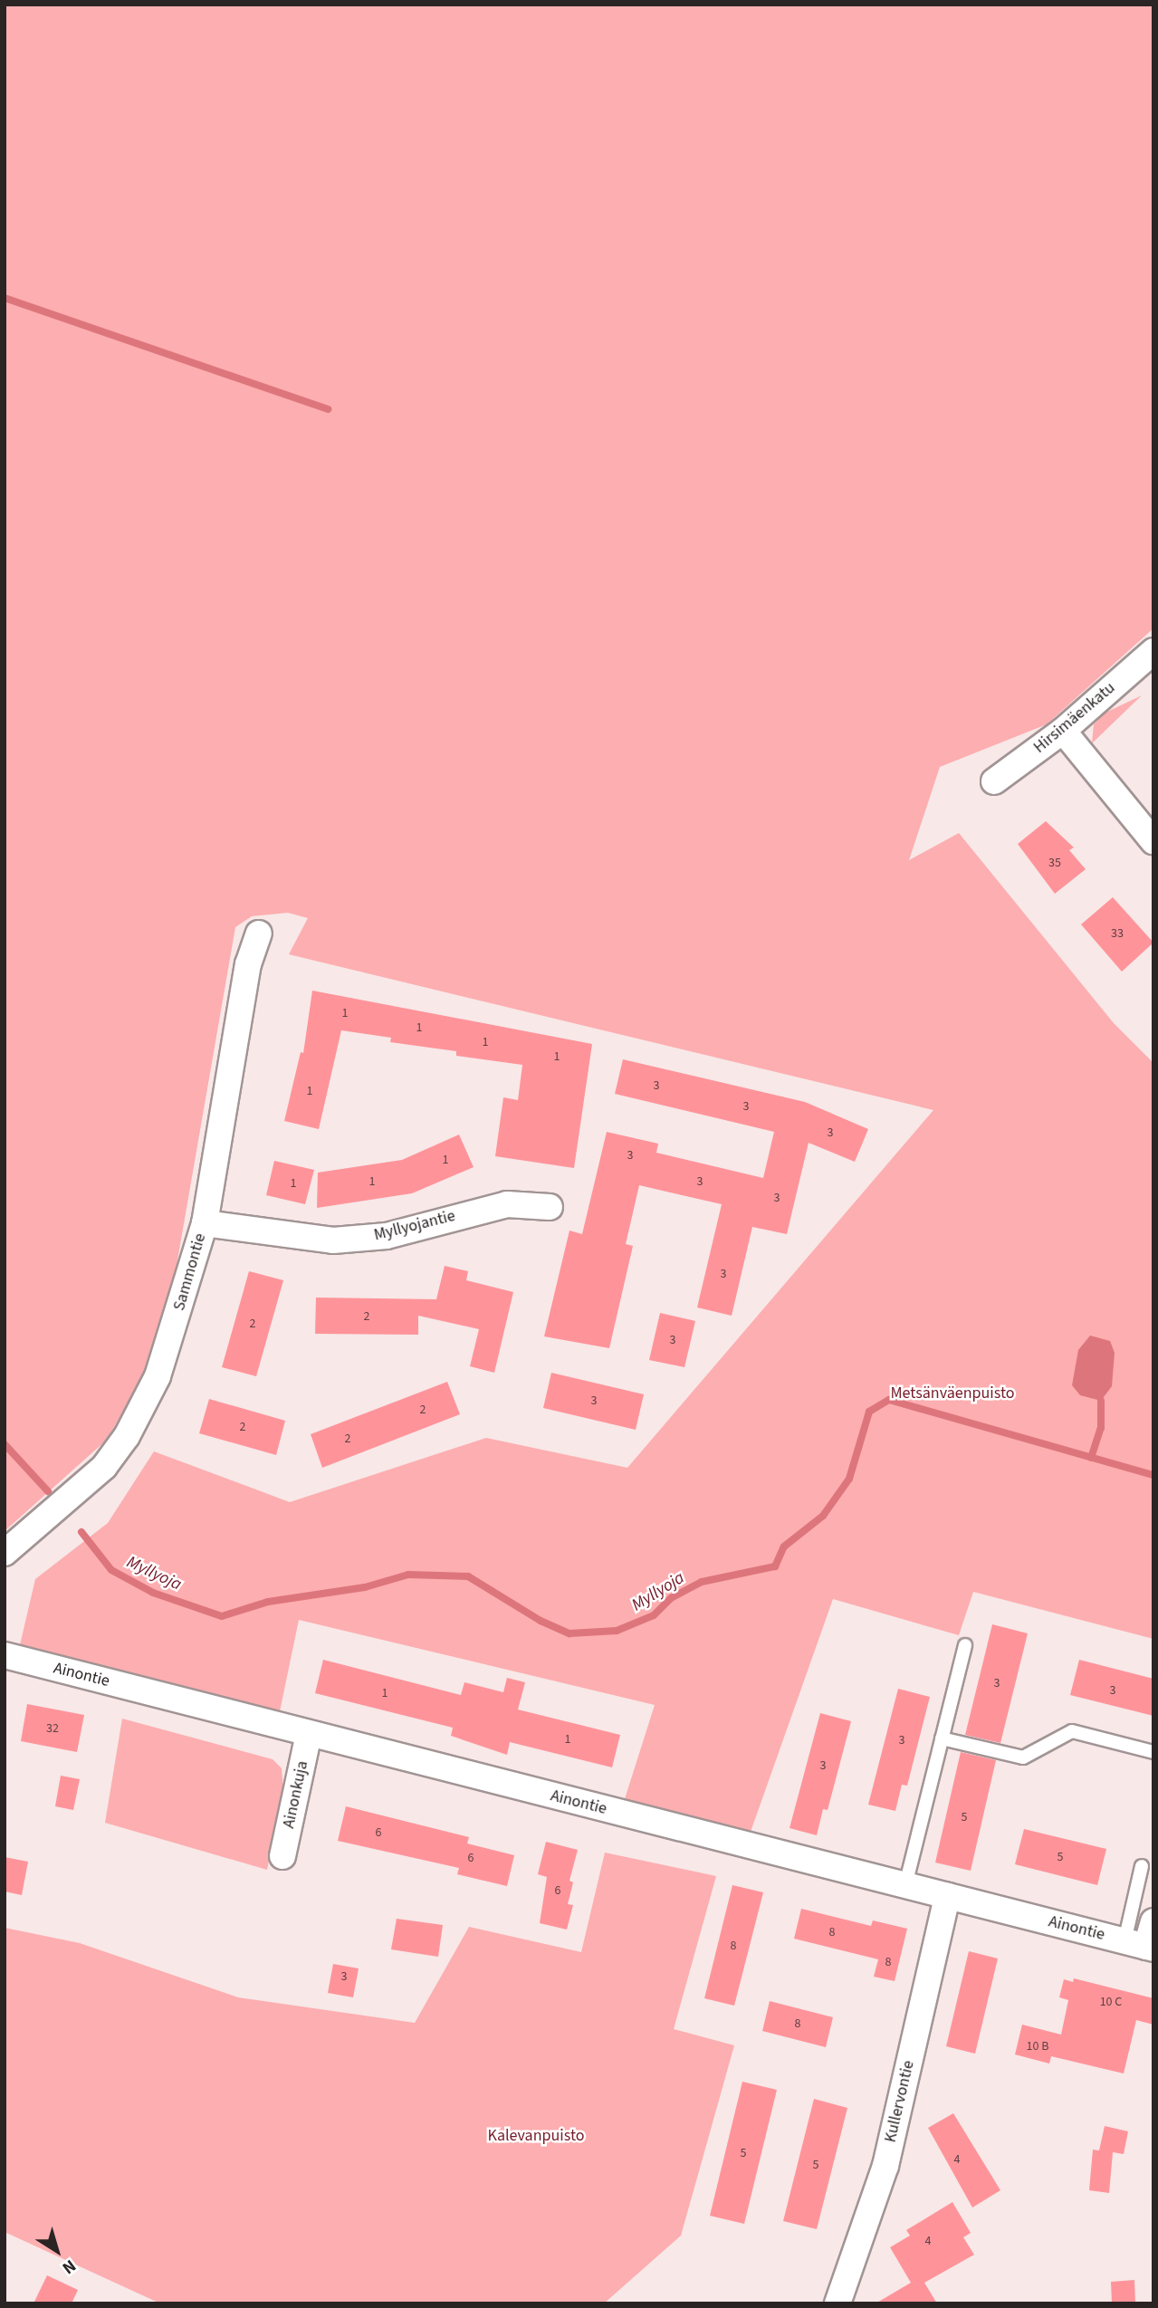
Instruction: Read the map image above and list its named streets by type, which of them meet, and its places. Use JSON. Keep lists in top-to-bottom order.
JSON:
{
  "streets": {
    "street": [
      "Hirsimäenkatu",
      "Myllyojantie",
      "Sammontie",
      "Ainontie",
      "Ainonkuja",
      "Kullervontie"
    ]
  },
  "crossings": [
    ["Myllyojantie", "Sammontie"],
    ["Ainontie", "Ainonkuja"],
    ["Ainontie", "Kullervontie"]
  ],
  "water": ["Myllyoja"],
  "parks": ["Metsänväenpuisto", "Kalevanpuisto"],
  "house_numbers": [
    "35",
    "33",
    "1",
    "1",
    "1",
    "1",
    "3",
    "1",
    "3",
    "3",
    "3",
    "1",
    "1",
    "3",
    "1",
    "3",
    "3",
    "2",
    "2",
    "3",
    "3",
    "2",
    "2",
    "2",
    "3",
    "3",
    "1",
    "32",
    "1",
    "3",
    "3",
    "5",
    "6",
    "5",
    "6",
    "6",
    "8",
    "8",
    "8",
    "3",
    "10 C",
    "8",
    "10 B",
    "5",
    "4",
    "5",
    "4"
  ],
  "north": "bottom right"
}
